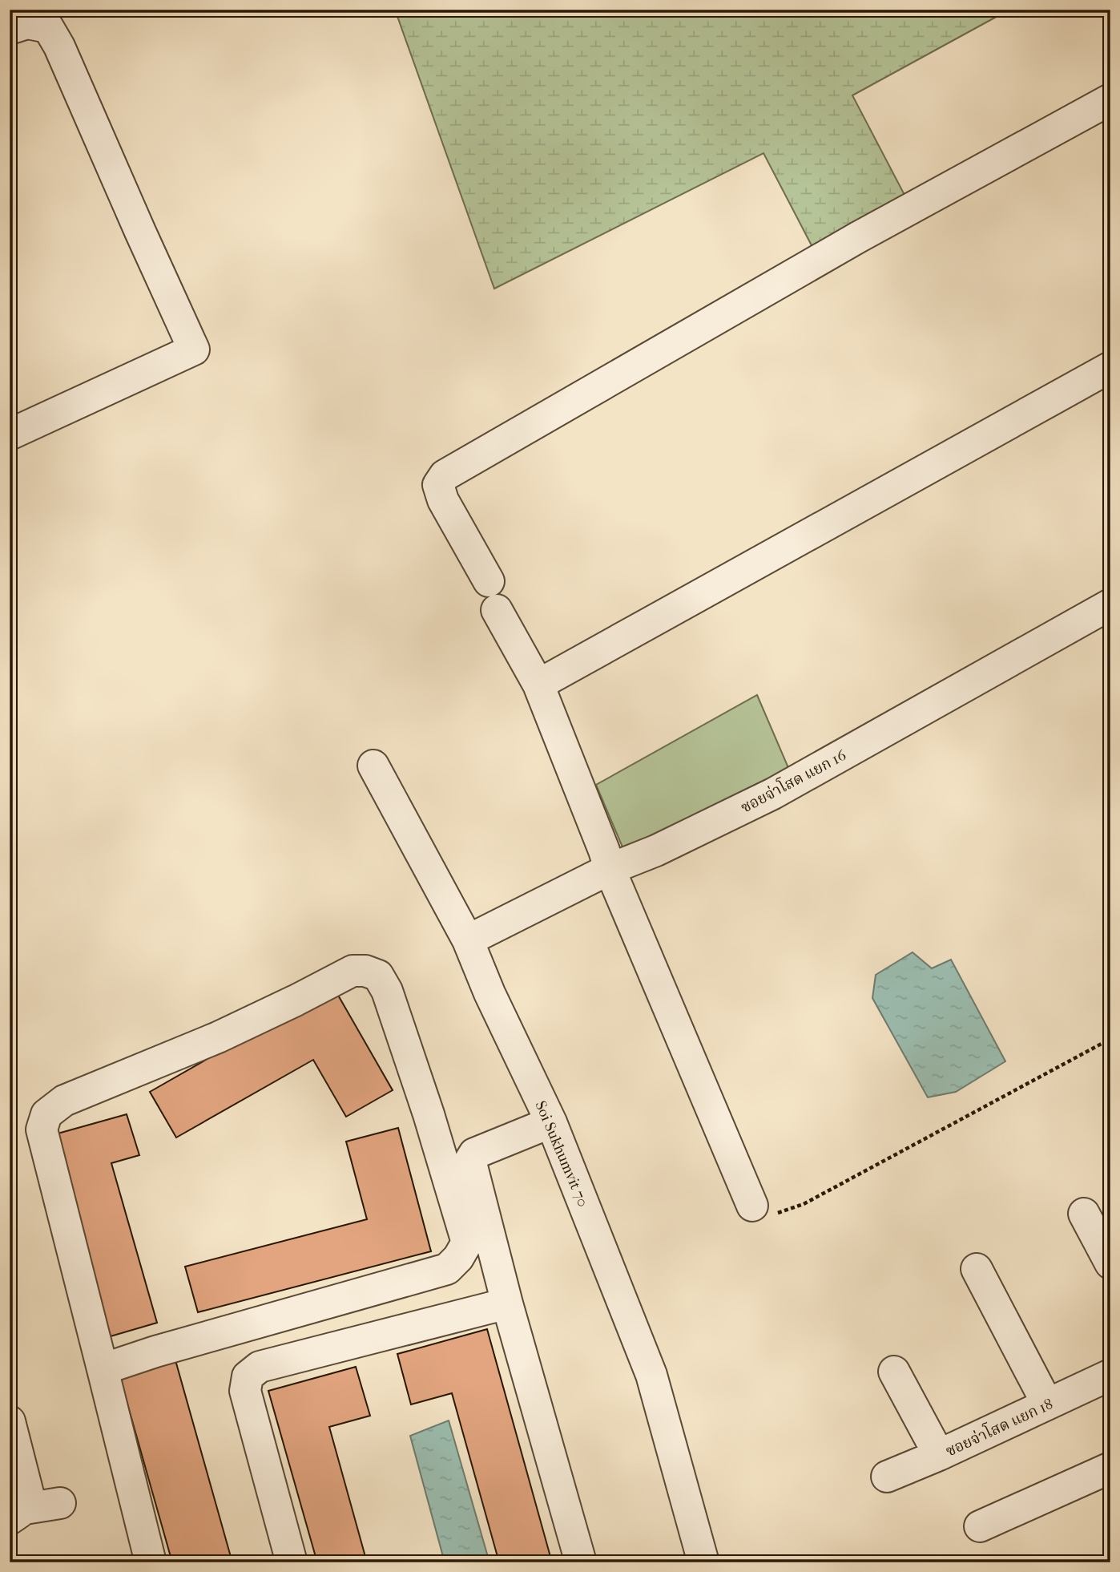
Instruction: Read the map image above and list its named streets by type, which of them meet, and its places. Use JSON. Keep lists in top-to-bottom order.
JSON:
{
  "streets": {
    "street": ["ซอยจ่าโสด แยก 16", "Soi Sukhumvit 70", "ซอยจ่าโสด แยก 18"]
  },
  "crossings": [
    ["ซอยจ่าโสด แยก 16", "Soi Sukhumvit 70"]
  ]
}
